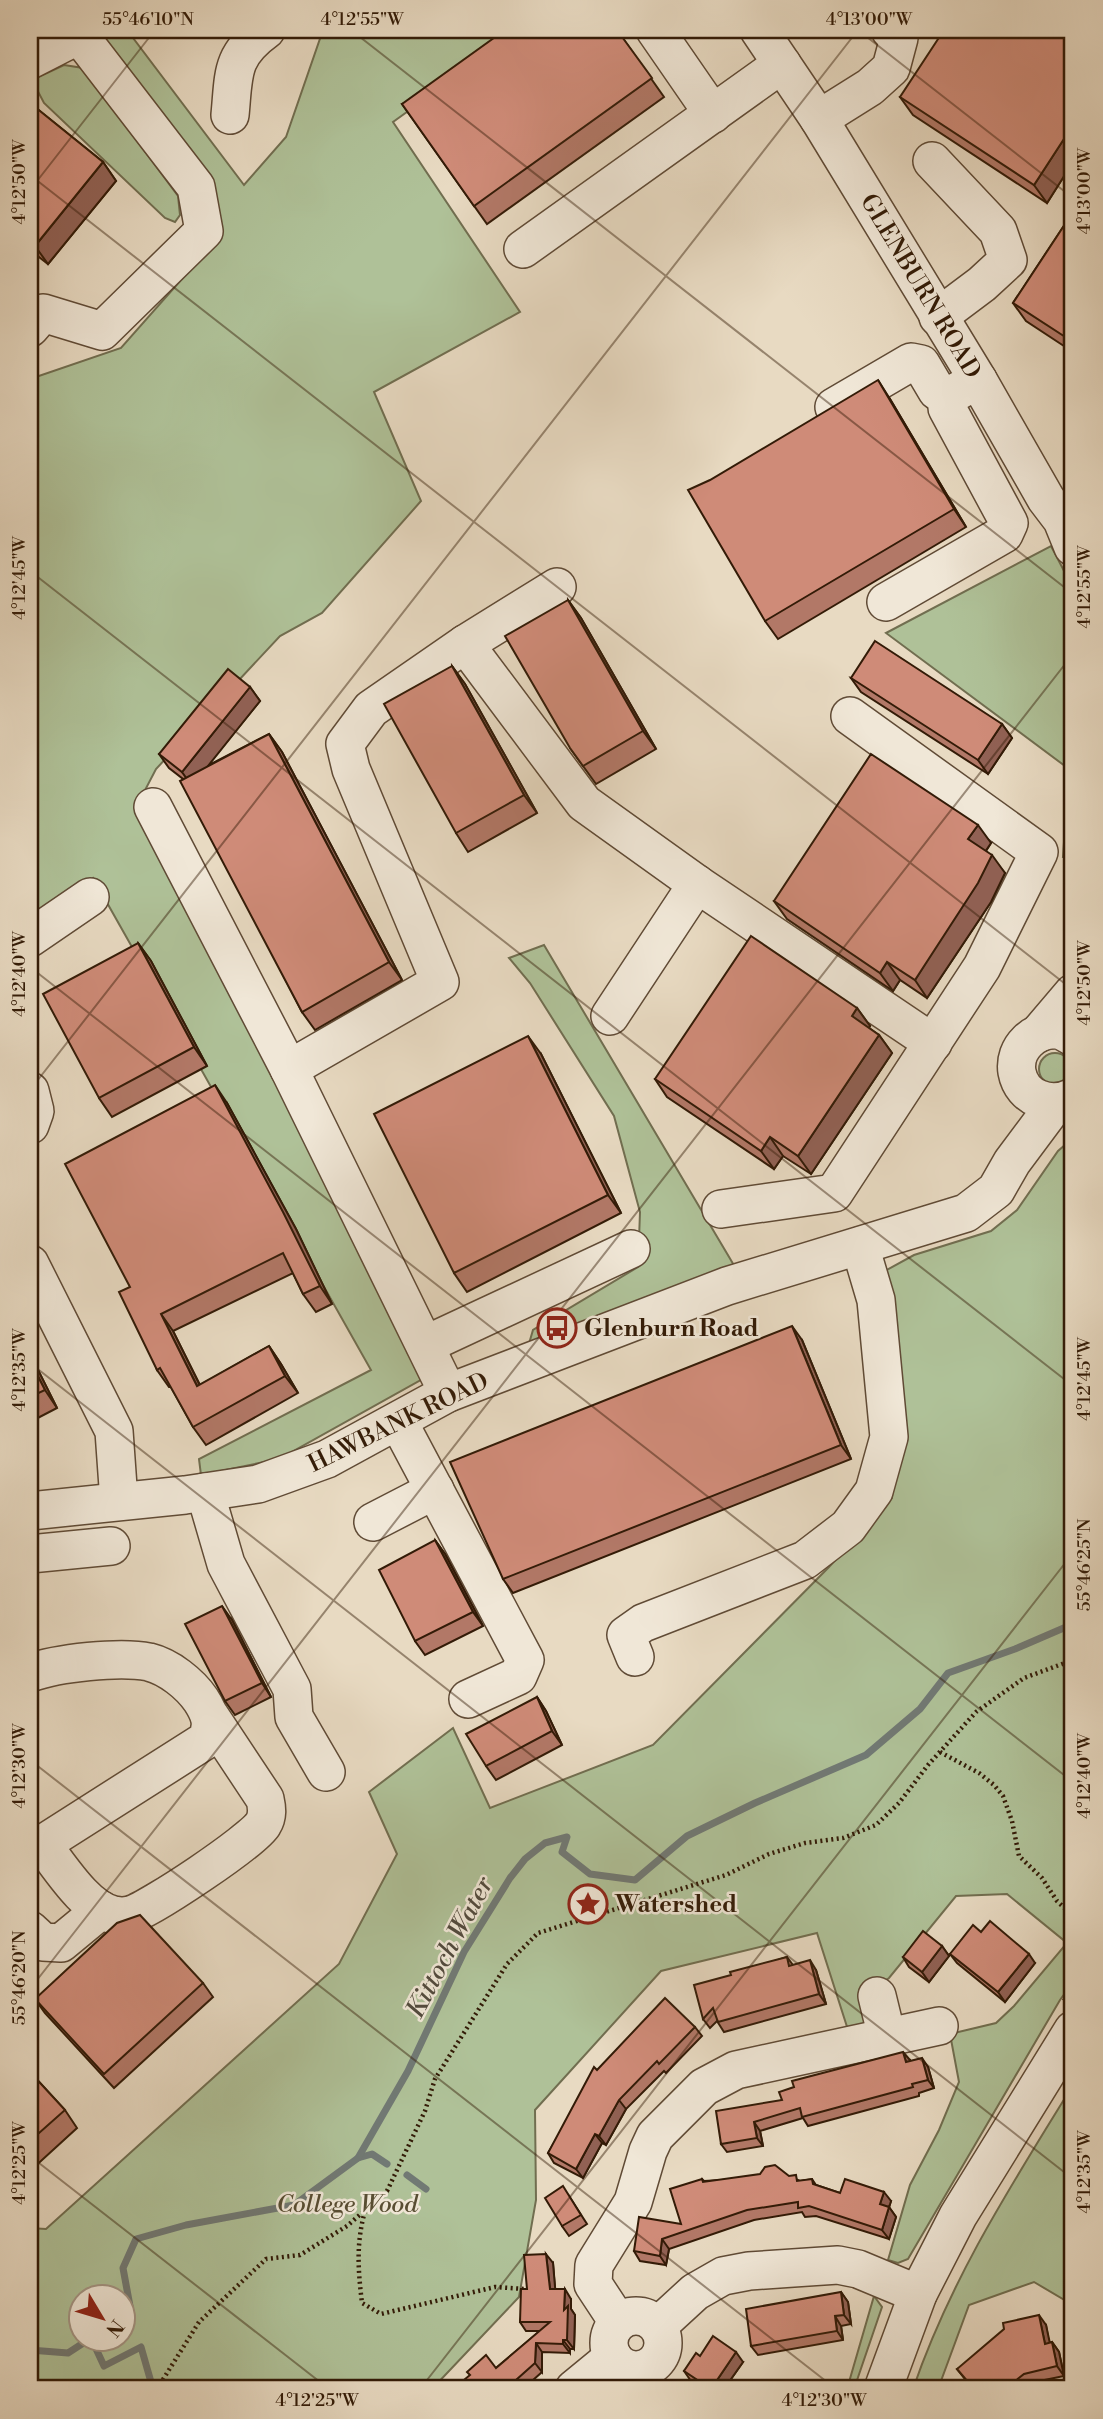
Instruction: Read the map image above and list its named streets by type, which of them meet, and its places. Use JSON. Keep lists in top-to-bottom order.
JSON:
{
  "streets": {
    "street": ["GLENBURN ROAD", "HAWBANK ROAD"]
  },
  "water": ["Kittoch Water"],
  "parks": ["College Wood"],
  "places": {
    "bus stop": ["Glenburn Road"],
    "place": ["Watershed"]
  },
  "north": "bottom right",
  "coordinates": [
    "55°46'10\"N",
    "4°12'55\"W",
    "4°13'00\"W",
    "4°12'50\"W",
    "4°12'45\"W",
    "4°12'40\"W",
    "4°12'35\"W",
    "55°46'25\"N",
    "4°12'30\"W",
    "55°46'20\"N",
    "4°12'25\"W"
  ]
}
